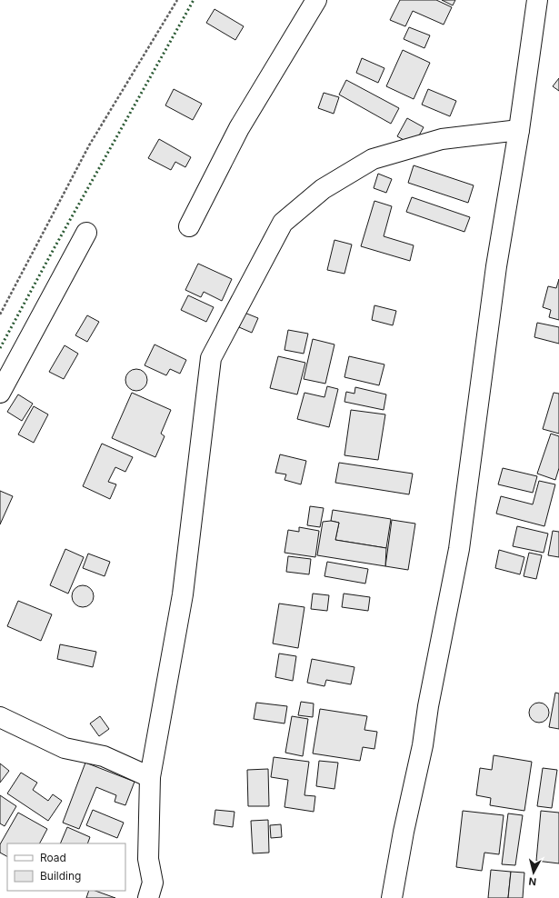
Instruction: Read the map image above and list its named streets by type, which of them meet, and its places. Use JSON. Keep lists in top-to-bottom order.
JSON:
{
  "legend": ["Road", "Building"],
  "north": "bottom"
}
